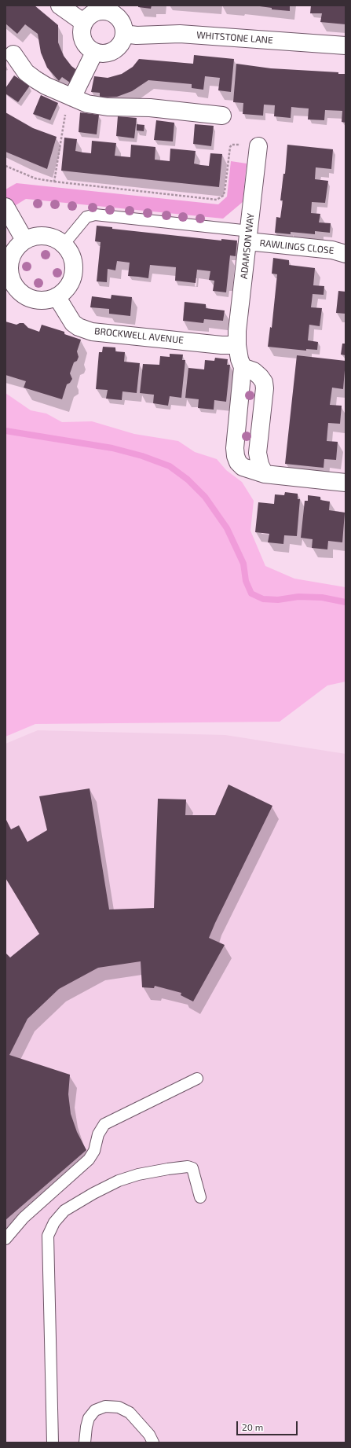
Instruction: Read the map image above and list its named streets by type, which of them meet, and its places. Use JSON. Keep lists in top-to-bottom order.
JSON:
{
  "streets": {
    "street": [
      "WHITSTONE LANE",
      "ADAMSON WAY",
      "RAWLINGS CLOSE",
      "BROCKWELL AVENUE"
    ]
  },
  "crossings": [
    ["ADAMSON WAY", "RAWLINGS CLOSE"],
    ["ADAMSON WAY", "BROCKWELL AVENUE"]
  ],
  "scale_bar": "20 m"
}
